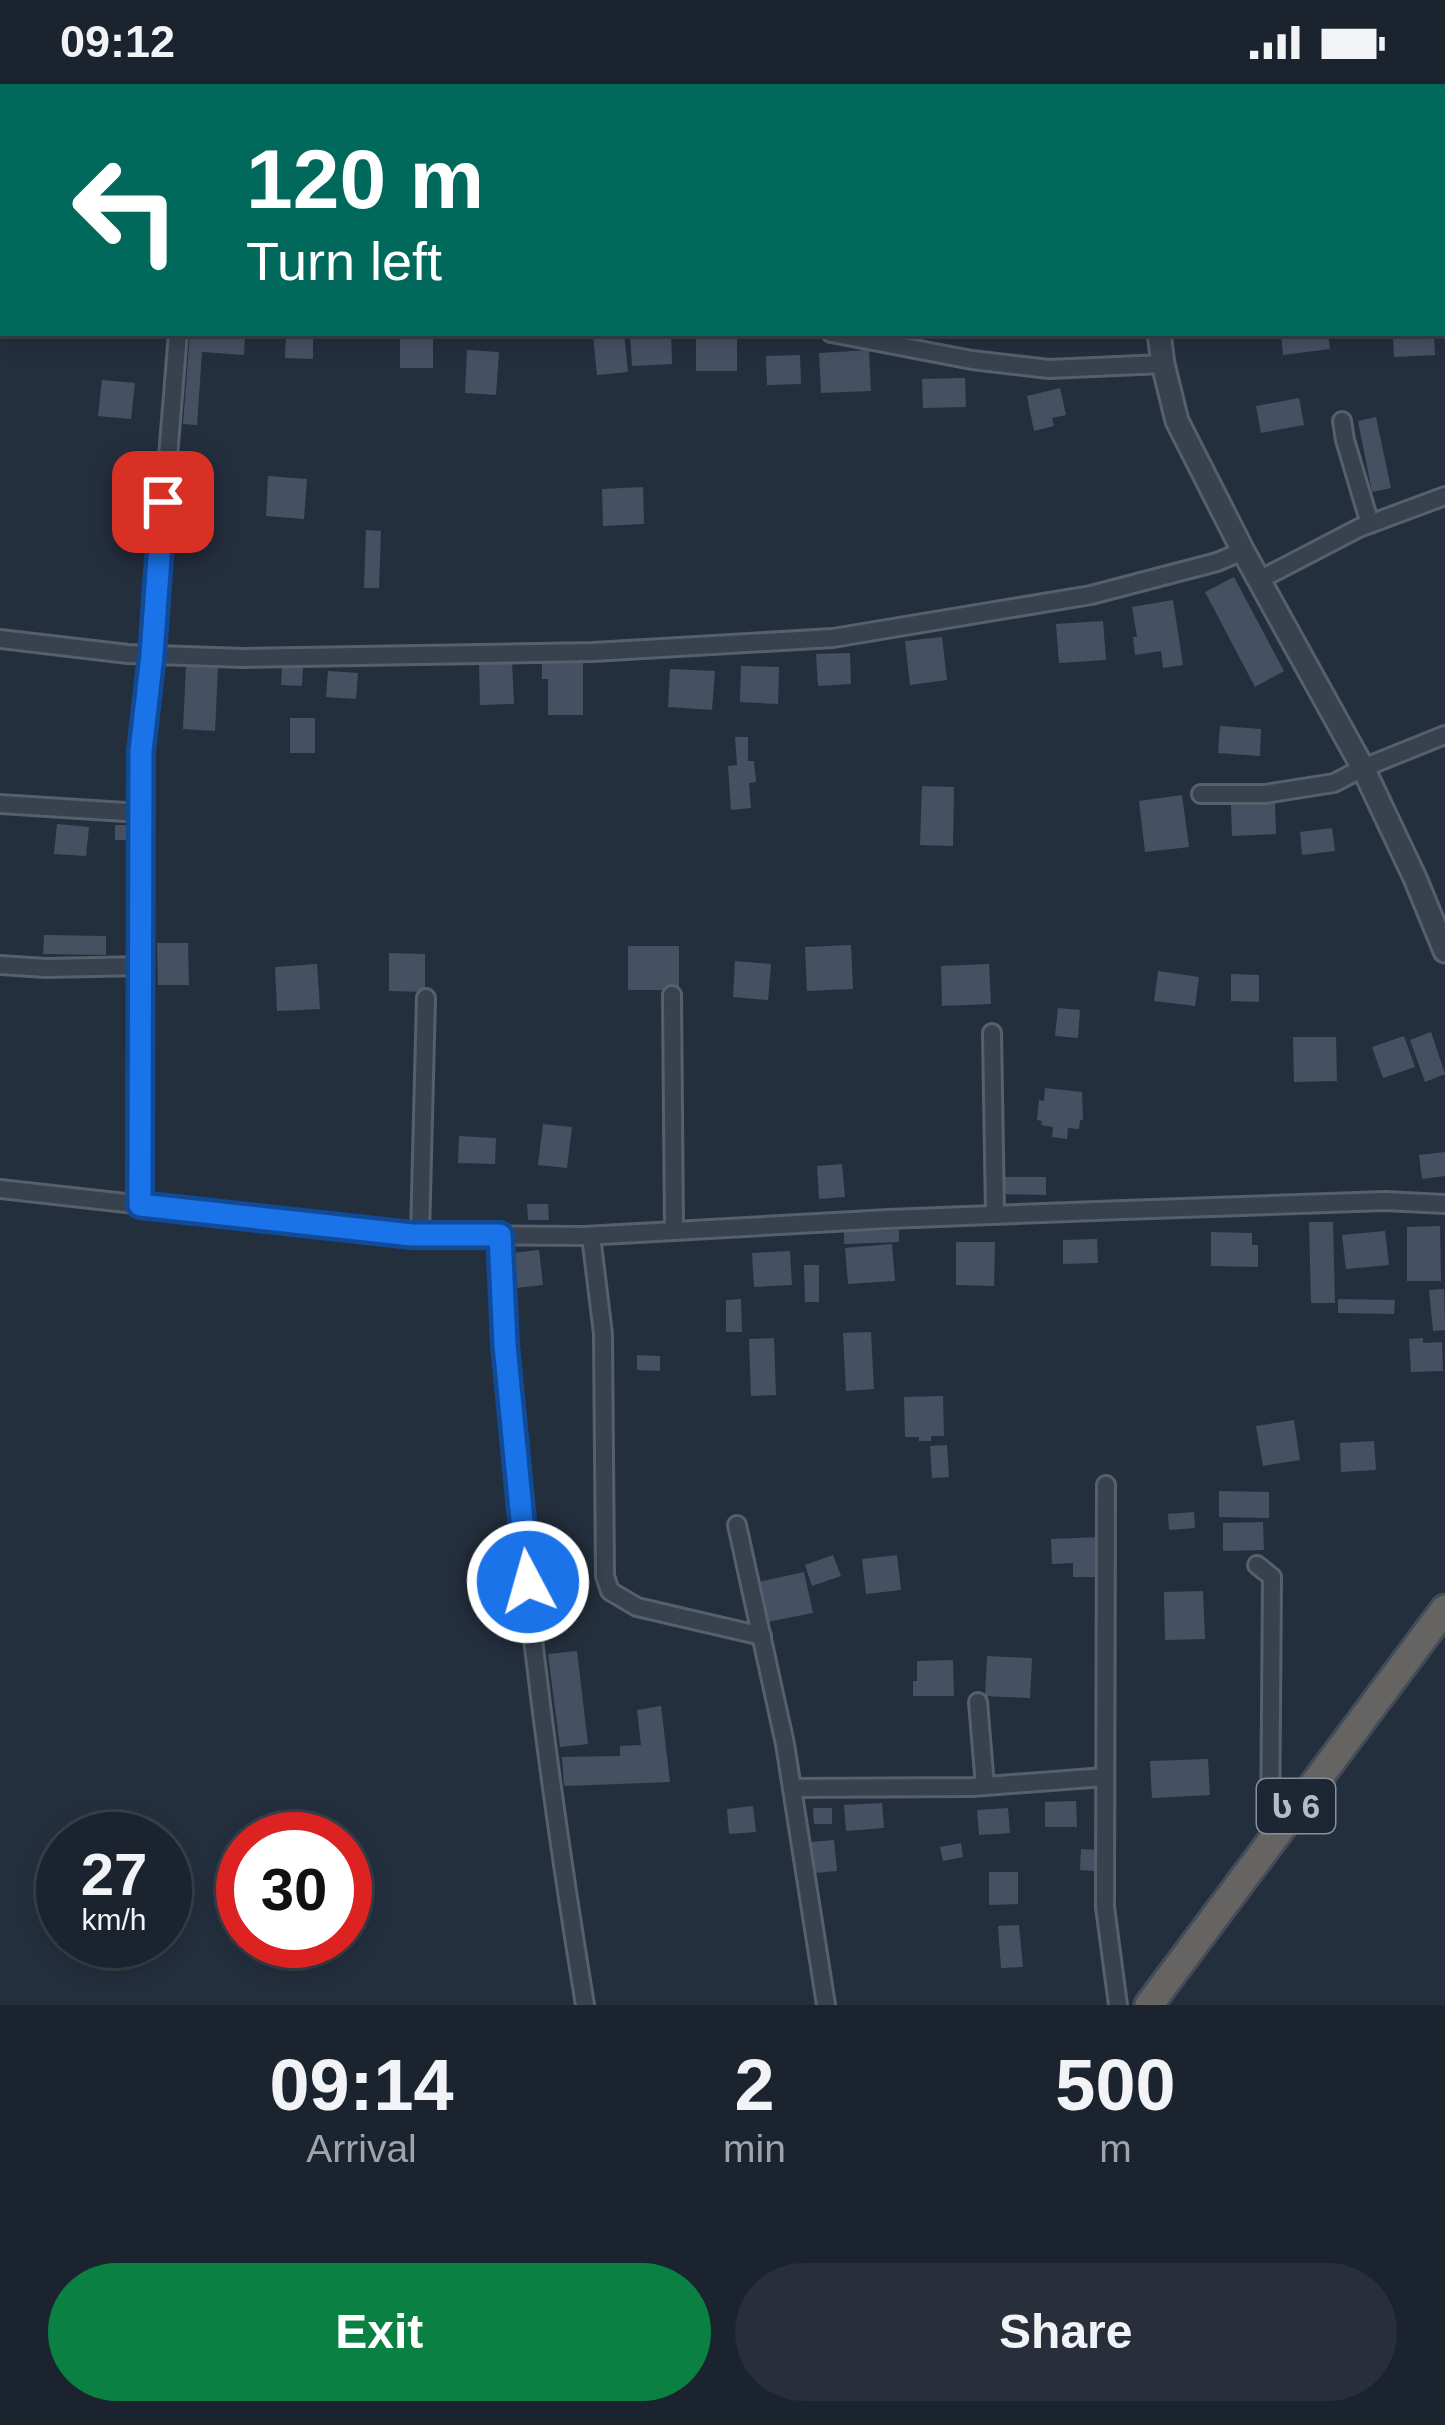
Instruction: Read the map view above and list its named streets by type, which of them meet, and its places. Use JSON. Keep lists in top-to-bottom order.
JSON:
{
  "streets": {
    "highway": ["ს 6"]
  },
  "page": {
    "status": "09:12",
    "turn": ["120 m", "Turn left"],
    "speed": "27 km/h",
    "limit": "30",
    "eta": [
      "09:14",
      "Arrival",
      "2",
      "min",
      "500",
      "m"
    ],
    "buttons": ["Exit", "Share"]
  }
}
